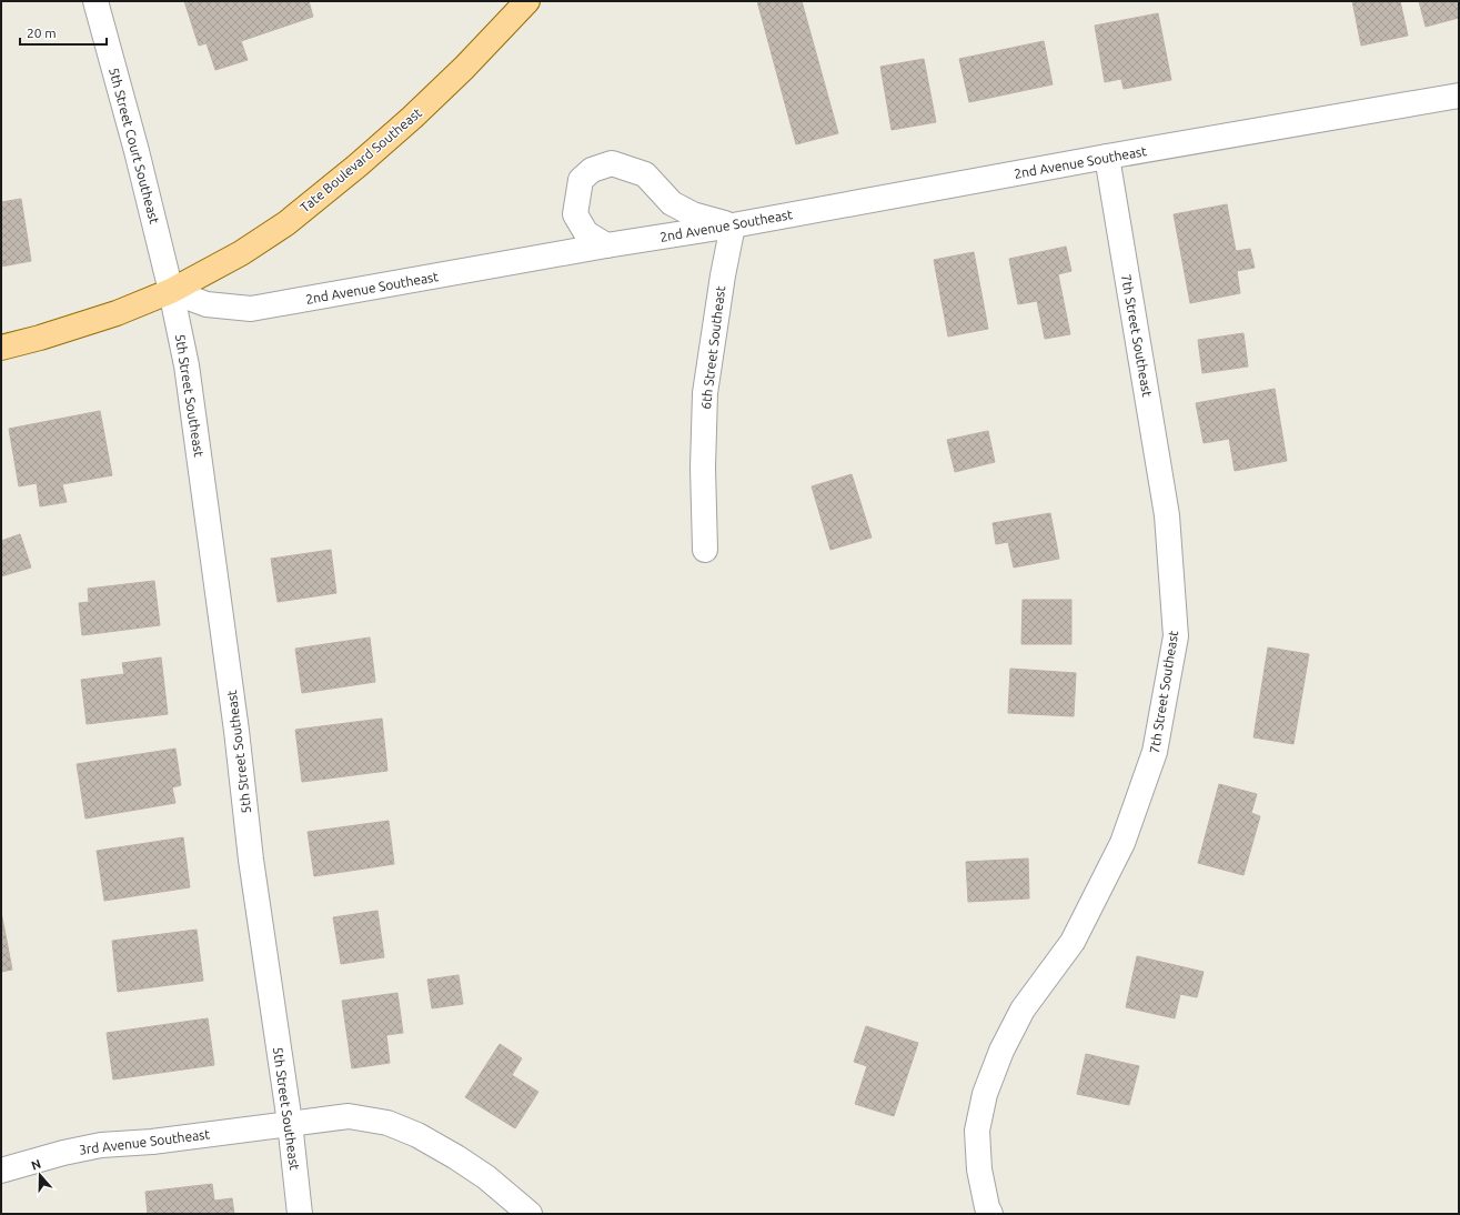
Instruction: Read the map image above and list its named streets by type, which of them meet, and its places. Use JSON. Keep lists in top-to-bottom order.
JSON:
{
  "streets": {
    "main road": ["Tate Boulevard Southeast"],
    "street": [
      "5th Street Court Southeast",
      "2nd Avenue Southeast",
      "7th Street Southeast",
      "6th Street Southeast",
      "5th Street Southeast",
      "3rd Avenue Southeast"
    ]
  },
  "crossings": [
    ["5th Street Court Southeast", "Tate Boulevard Southeast"],
    ["5th Street Court Southeast", "2nd Avenue Southeast"],
    ["5th Street Court Southeast", "5th Street Southeast"],
    ["Tate Boulevard Southeast", "2nd Avenue Southeast"],
    ["Tate Boulevard Southeast", "5th Street Southeast"],
    ["2nd Avenue Southeast", "7th Street Southeast"],
    ["2nd Avenue Southeast", "6th Street Southeast"],
    ["2nd Avenue Southeast", "5th Street Southeast"],
    ["5th Street Southeast", "3rd Avenue Southeast"]
  ],
  "scale_bar": "20 m",
  "north": "top"
}
